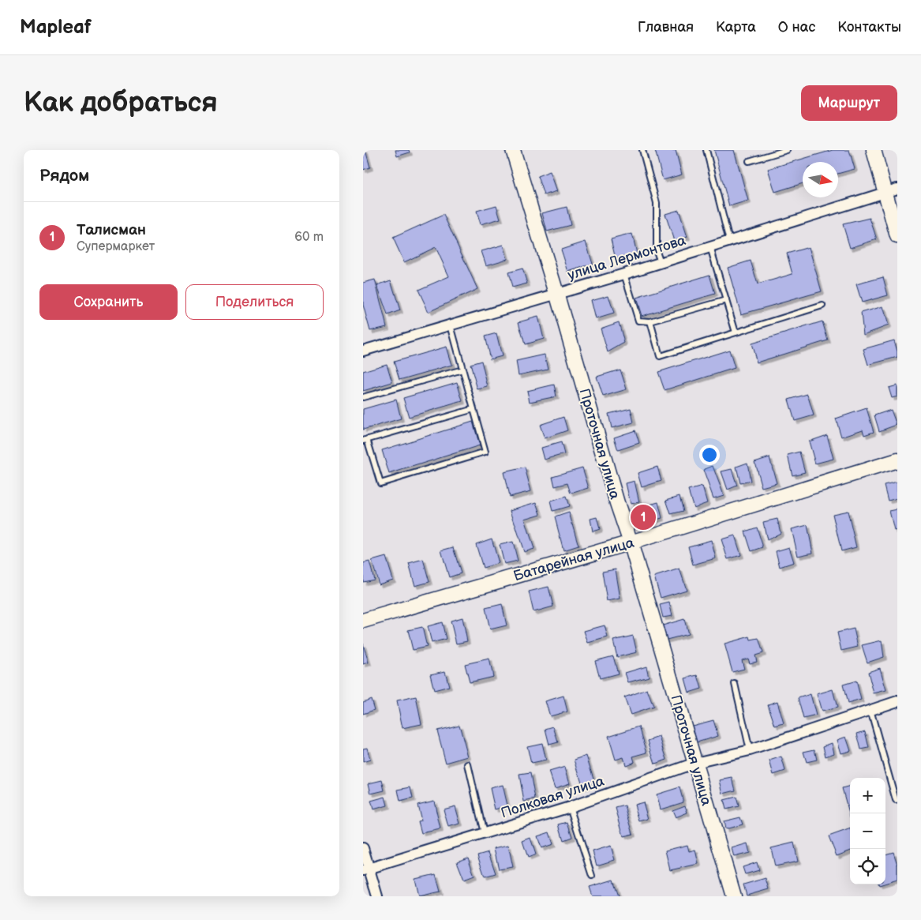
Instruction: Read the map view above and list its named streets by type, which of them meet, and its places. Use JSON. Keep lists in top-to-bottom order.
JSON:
{
  "streets": {
    "street": [
      "улица Лермонтова",
      "Проточная улица",
      "Батарейная улица",
      "Полковая улица"
    ]
  },
  "crossings": [
    ["улица Лермонтова", "Проточная улица"],
    ["Проточная улица", "Батарейная улица"],
    ["Проточная улица", "Полковая улица"]
  ],
  "north": "right",
  "page": {
    "header": "Mapleaf",
    "nav": [
      "Главная",
      "Карта",
      "О нас",
      "Контакты"
    ],
    "buttons": [
      "Маршрут",
      ["Сохранить", "Поделиться"]
    ],
    "title": "Как добраться",
    "heading": "Рядом",
    "list": [
      {
        "mark": "1",
        "name": "Талисман",
        "note": "Супермаркет",
        "value": "60 m"
      }
    ],
    "pins": "1",
    "map_buttons": ["+", "−"]
  }
}
